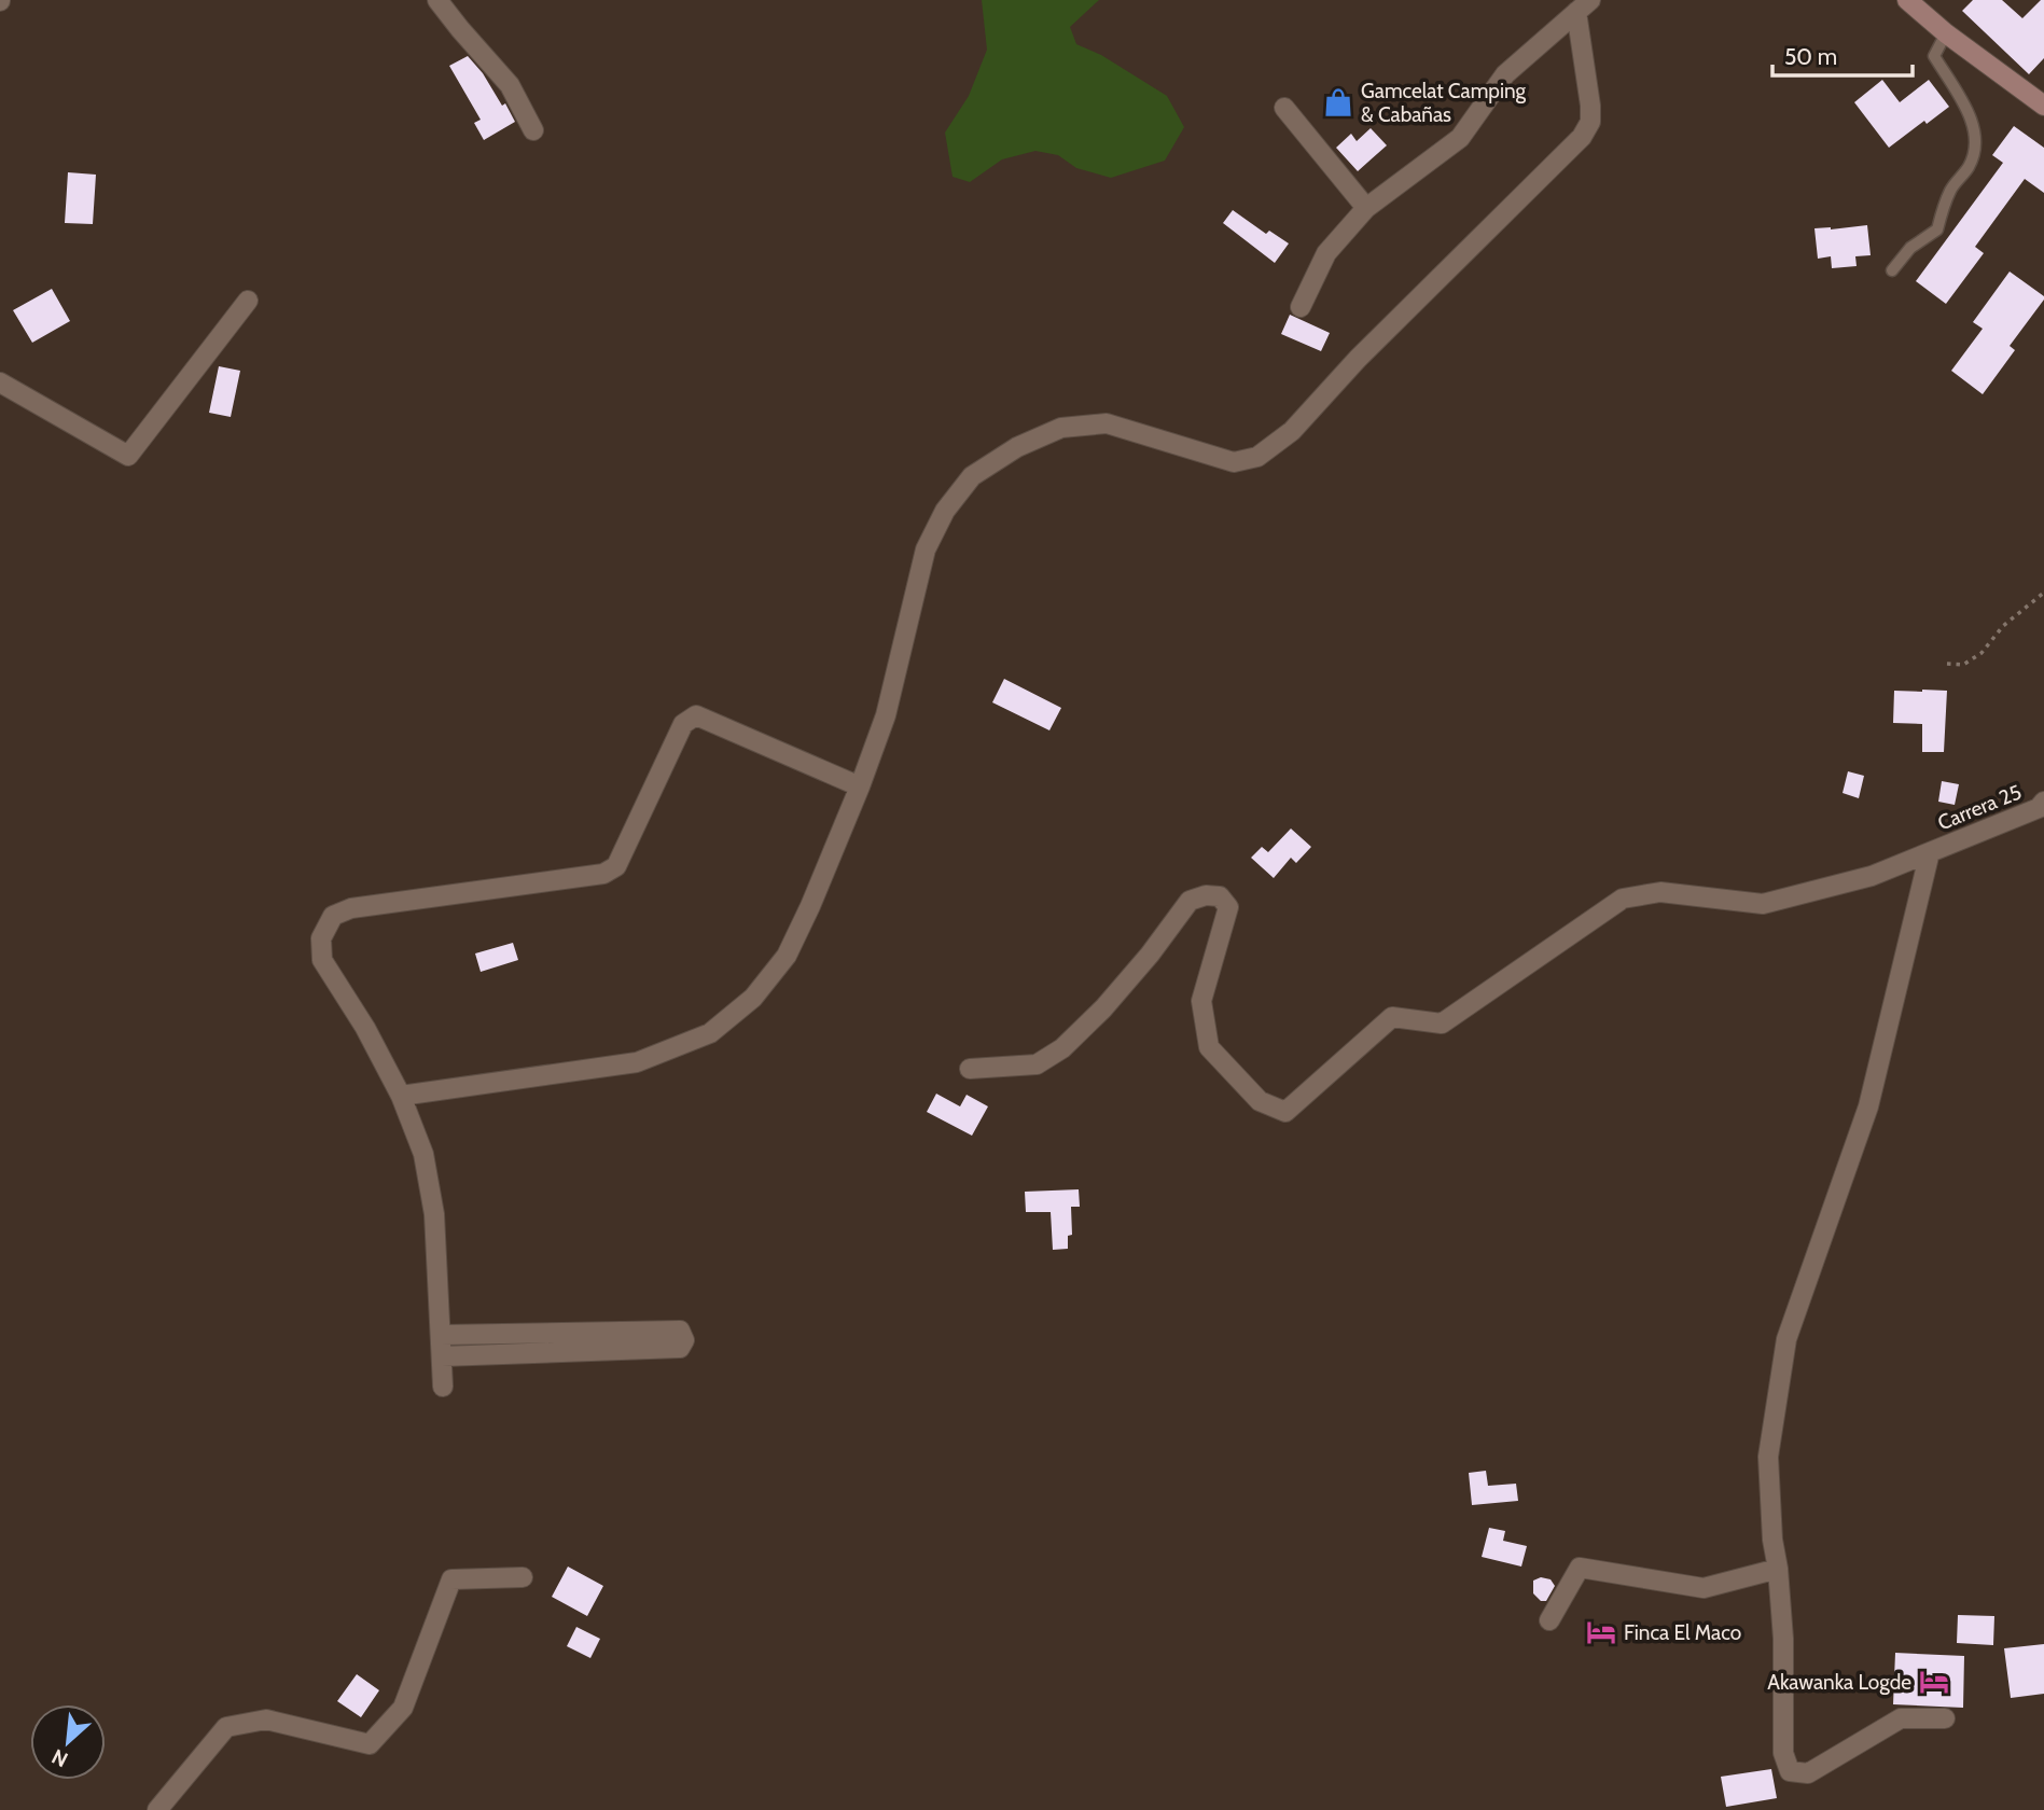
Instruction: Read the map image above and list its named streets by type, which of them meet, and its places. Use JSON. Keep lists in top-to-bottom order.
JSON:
{
  "streets": {
    "street": ["Carrera 25"]
  },
  "places": {
    "shop": ["Gamcelat Camping & Cabañas"],
    "hotel": ["Finca El Maco", "Akawanka Logde"]
  },
  "scale_bar": "50 m",
  "north": "bottom left"
}
